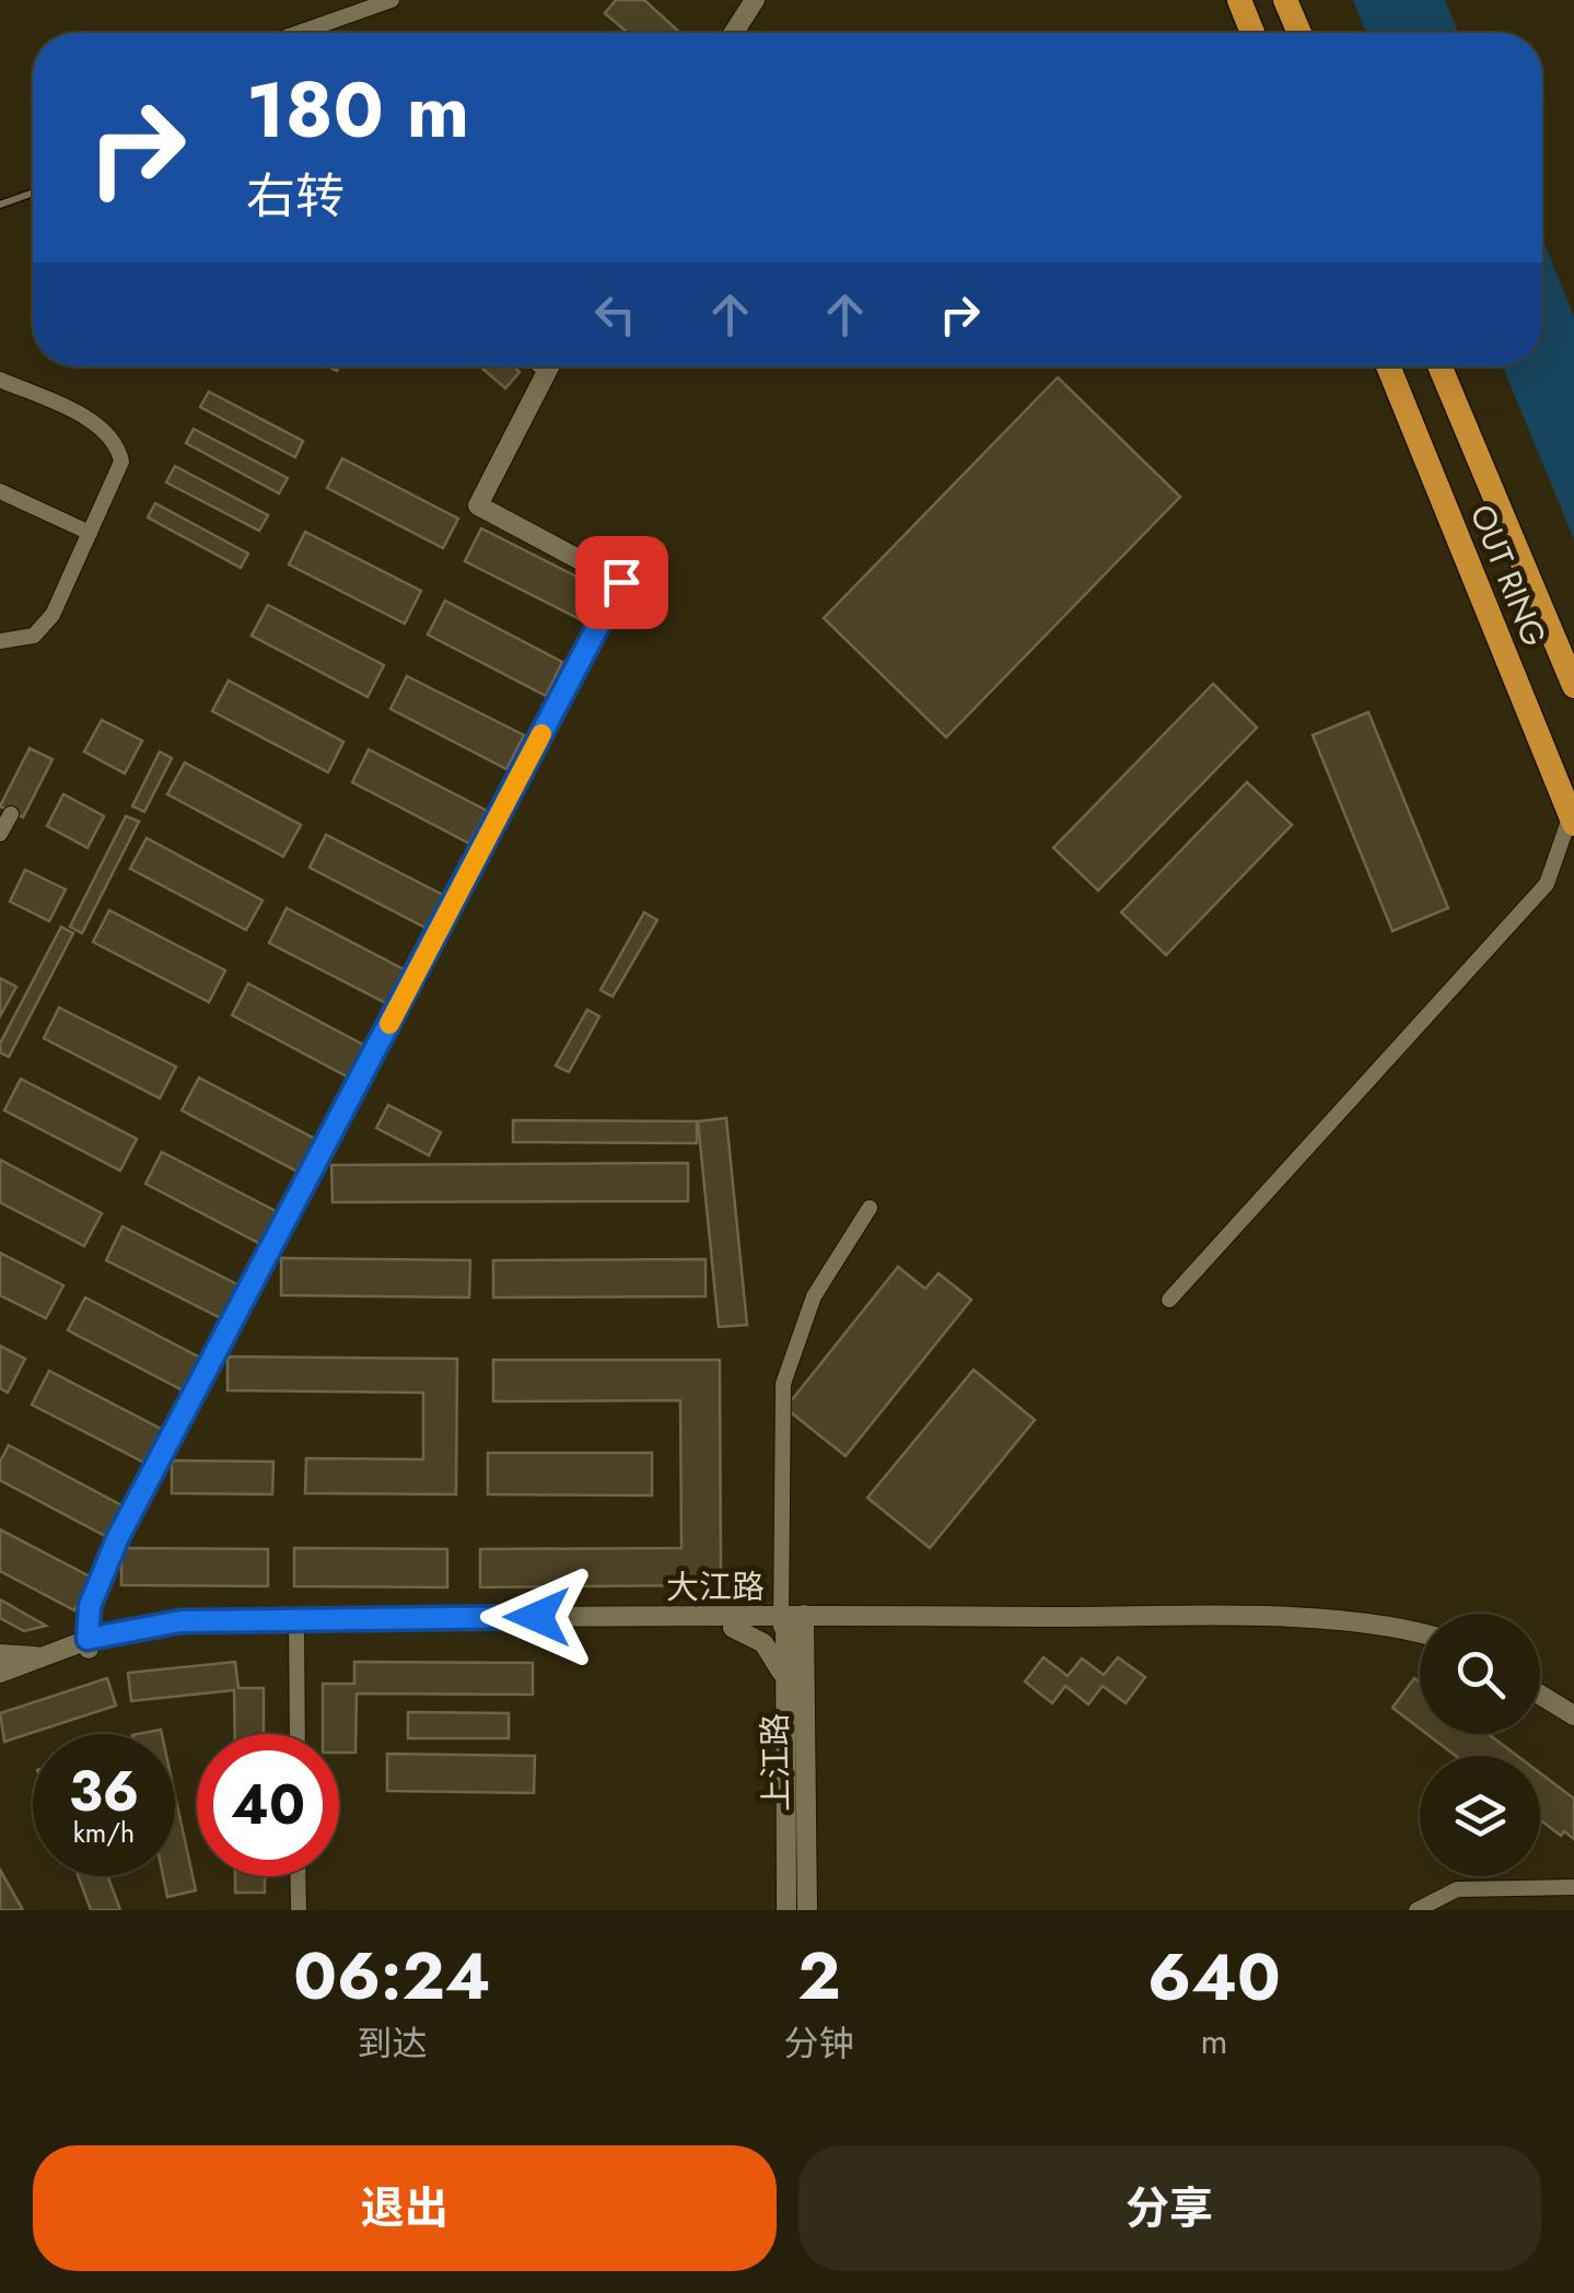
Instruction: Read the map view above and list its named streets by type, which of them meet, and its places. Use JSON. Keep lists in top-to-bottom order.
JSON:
{
  "streets": {
    "highway": ["OUT RING"],
    "street": ["大江路", "上江路"]
  },
  "page": {
    "turn": ["180 m", "右转"],
    "speed": "36 km/h",
    "limit": "40",
    "eta": [
      "06:24",
      "到达",
      "2",
      "分钟",
      "640",
      "m"
    ],
    "buttons": ["退出", "分享"]
  }
}
